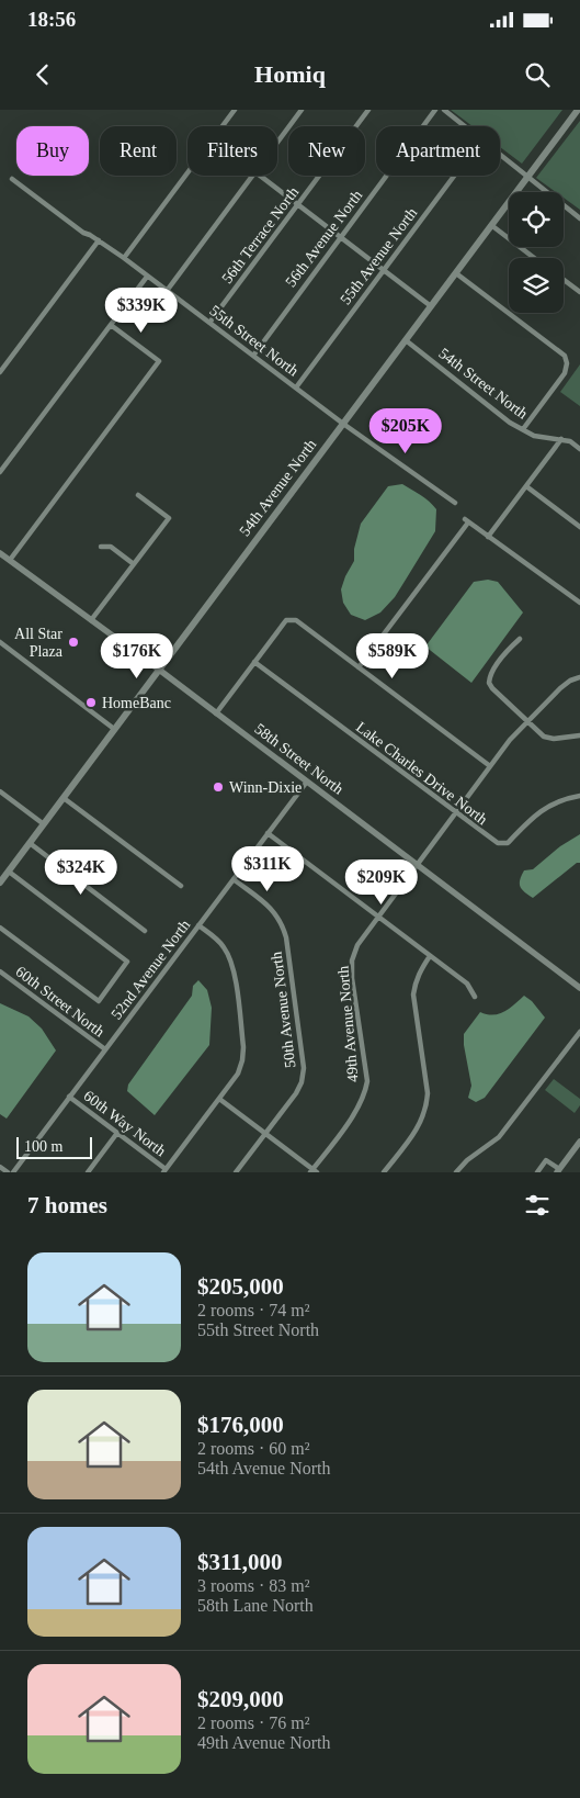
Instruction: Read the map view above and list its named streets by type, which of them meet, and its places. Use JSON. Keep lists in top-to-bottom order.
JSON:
{
  "streets": {
    "main road": ["54th Avenue North"],
    "street": [
      "56th Terrace North",
      "56th Avenue North",
      "55th Avenue North",
      "55th Street North",
      "54th Street North",
      "58th Street North",
      "Lake Charles Drive North",
      "52nd Avenue North",
      "60th Street North",
      "50th Avenue North",
      "49th Avenue North",
      "60th Way North"
    ]
  },
  "crossings": [
    ["56th Terrace North", "55th Street North"],
    ["56th Avenue North", "55th Street North"],
    ["55th Avenue North", "55th Street North"],
    ["55th Street North", "54th Avenue North"],
    ["54th Street North", "54th Avenue North"],
    ["54th Avenue North", "58th Street North"],
    ["58th Street North", "52nd Avenue North"],
    ["58th Street North", "49th Avenue North"],
    ["Lake Charles Drive North", "49th Avenue North"],
    ["52nd Avenue North", "60th Street North"],
    ["52nd Avenue North", "50th Avenue North"],
    ["52nd Avenue North", "60th Way North"]
  ],
  "places": ["All Star Plaza", "HomeBanc", "Winn-Dixie"],
  "scale_bar": "100 m",
  "page": {
    "status": "18:56",
    "header": "Homiq",
    "chip": [
      "Buy",
      "Rent",
      "Filters",
      "New",
      "Apartment"
    ],
    "price": [
      "$339K",
      "$205K",
      "$176K",
      "$589K",
      "$311K",
      "$324K",
      "$209K"
    ],
    "scale": "100 m",
    "heading": "7 homes",
    "list": [
      {
        "name": "$205,000",
        "note": "2 rooms · 74 m² · 55th Street North"
      },
      {
        "name": "$176,000",
        "note": "2 rooms · 60 m² · 54th Avenue North"
      },
      {
        "name": "$311,000",
        "note": "3 rooms · 83 m² · 58th Lane North"
      },
      {
        "name": "$209,000",
        "note": "2 rooms · 76 m² · 49th Avenue North"
      }
    ]
  }
}
